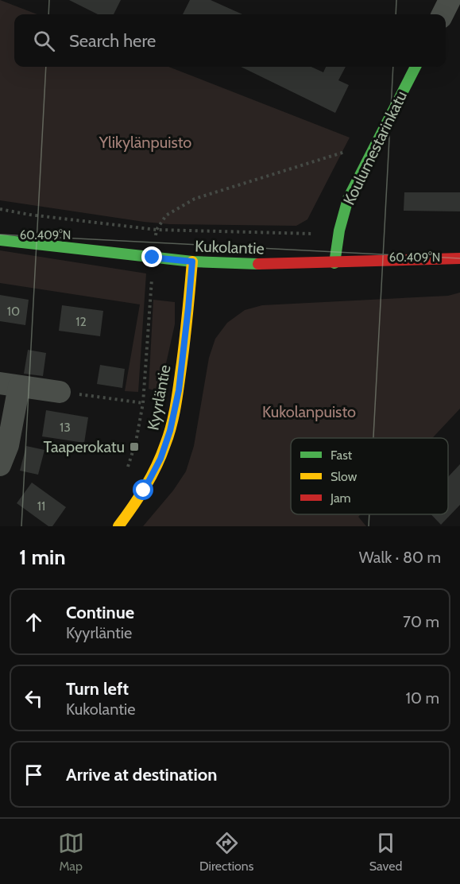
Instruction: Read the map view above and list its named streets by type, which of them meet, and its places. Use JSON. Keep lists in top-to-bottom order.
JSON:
{
  "streets": {
    "street": ["Koulumestarinkatu", "Kukolantie", "Kyyrläntie"]
  },
  "crossings": [
    ["Koulumestarinkatu", "Kukolantie"],
    ["Kukolantie", "Kyyrläntie"]
  ],
  "parks": ["Ylikylänpuisto", "Kukolanpuisto"],
  "places": {
    "transit": ["Taaperokatu"]
  },
  "house_numbers": [
    "10",
    "12",
    "13",
    "11"
  ],
  "legend": ["Fast", "Slow", "Jam"],
  "page": {
    "search": "Search here",
    "heading": ["1 min", "Walk · 80 m"],
    "list": [
      ["Continue", "Kyyrläntie", "70 m"],
      ["Turn left", "Kukolantie", "10 m"],
      "Arrive at destination"
    ],
    "nav": ["Map", "Directions", "Saved"]
  },
  "coordinates": ["60.409°N"]
}
